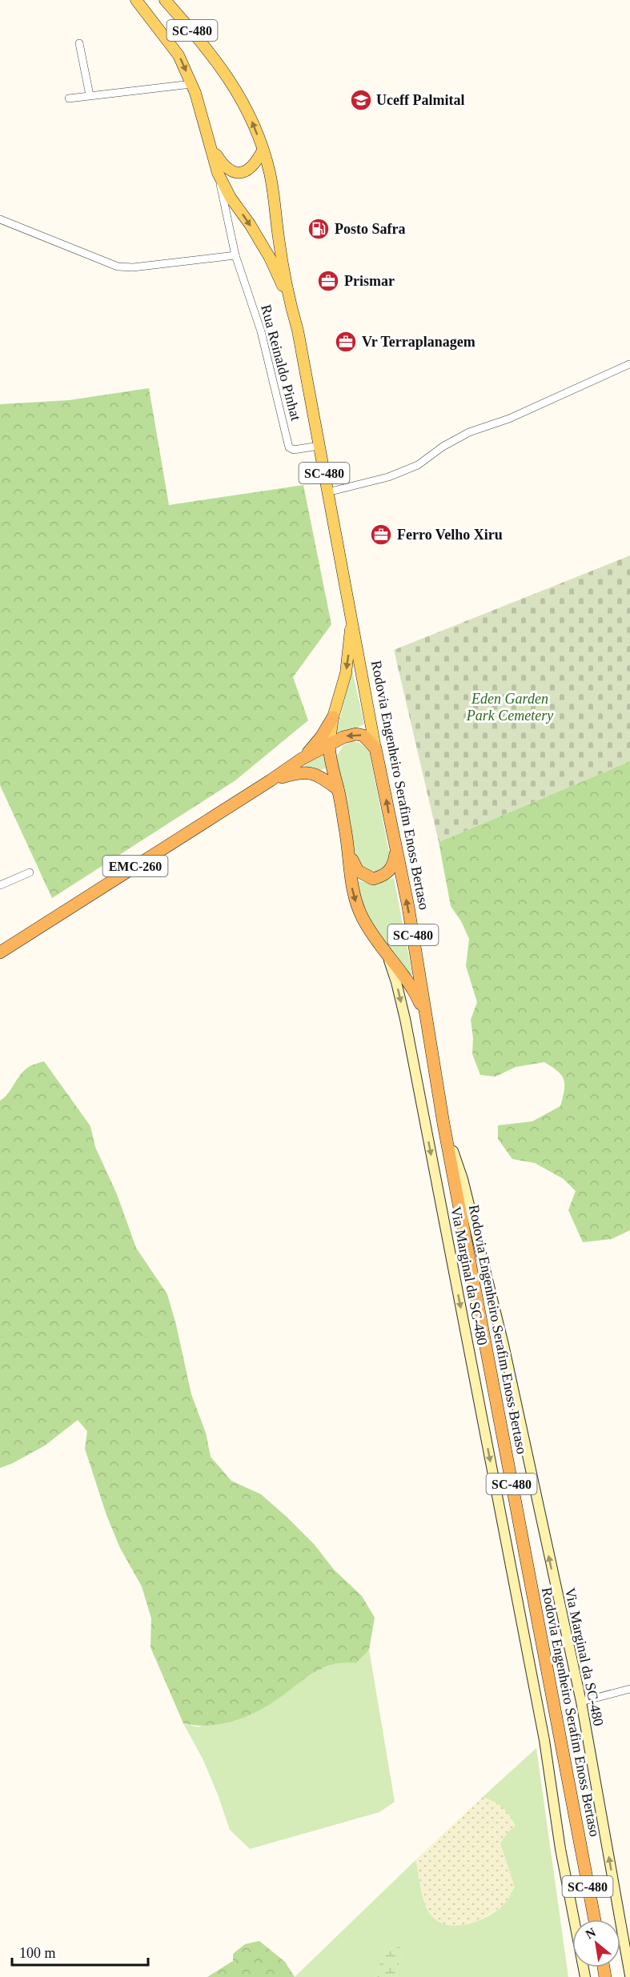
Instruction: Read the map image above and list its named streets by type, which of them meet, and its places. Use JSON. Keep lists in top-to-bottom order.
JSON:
{
  "streets": {
    "highway": ["SC-480", "Rodovia Engenheiro Serafim Enoss Bertaso", "EMC-260"],
    "main road": ["Via Marginal da SC-480"],
    "street": ["Rua Reinaldo Pinhat"]
  },
  "crossings": [
    ["SC-480", "Rodovia Engenheiro Serafim Enoss Bertaso"],
    ["SC-480", "EMC-260"],
    ["Rua Reinaldo Pinhat", "Rodovia Engenheiro Serafim Enoss Bertaso"],
    ["Rodovia Engenheiro Serafim Enoss Bertaso", "EMC-260"],
    ["Rodovia Engenheiro Serafim Enoss Bertaso", "Via Marginal da SC-480"]
  ],
  "parks": ["Eden Garden Park Cemetery"],
  "places": {
    "school or university": ["Uceff Palmital"],
    "fuel station": ["Posto Safra"],
    "office": ["Prismar", "Vr Terraplanagem", "Ferro Velho Xiru"]
  },
  "scale_bar": "100 m",
  "north": "top left"
}
